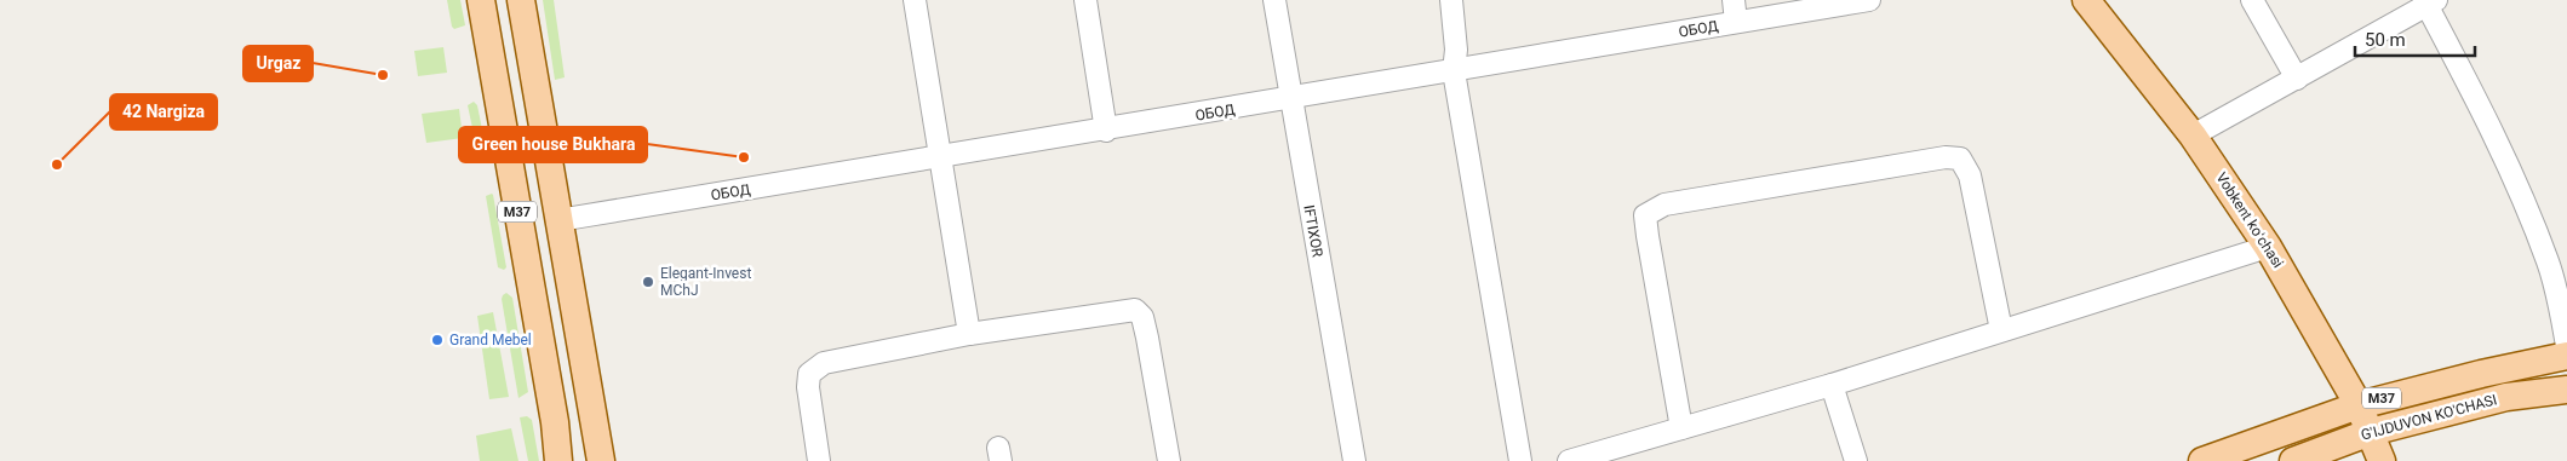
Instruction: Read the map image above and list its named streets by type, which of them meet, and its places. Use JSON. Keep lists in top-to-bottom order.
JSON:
{
  "streets": {
    "main road": ["M37", "Vobkent koʻchasi", "G'IJDUVON KO'CHASI"],
    "street": ["ОБОД", "IFTIXOR"]
  },
  "crossings": [
    ["ОБОД", "M37"],
    ["ОБОД", "IFTIXOR"],
    ["Vobkent koʻchasi", "G'IJDUVON KO'CHASI"]
  ],
  "places": [
    "Urgaz",
    "Green house Bukhara",
    "42 Nargiza",
    "Elegant-Invest MChJ",
    "Grand Mebel"
  ],
  "scale_bar": "50 m"
}
